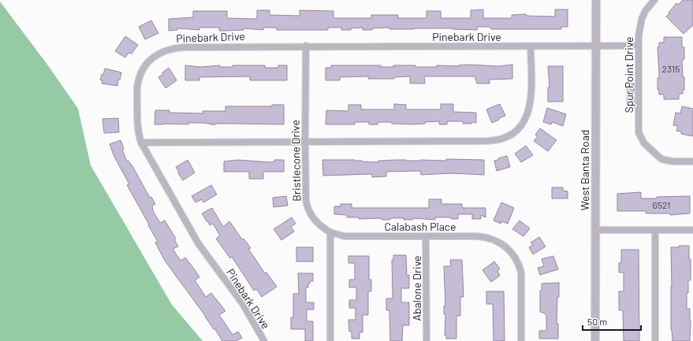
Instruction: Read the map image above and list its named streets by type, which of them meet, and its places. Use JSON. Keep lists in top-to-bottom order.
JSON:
{
  "streets": {
    "street": [
      "Pinebark Drive",
      "Spur Point Drive",
      "Bristlecone Drive",
      "West Banta Road",
      "Calabash Place",
      "Abalone Drive"
    ]
  },
  "crossings": [
    ["Pinebark Drive", "Spur Point Drive"],
    ["Pinebark Drive", "Bristlecone Drive"],
    ["Pinebark Drive", "West Banta Road"],
    ["Bristlecone Drive", "Calabash Place"],
    ["Calabash Place", "Abalone Drive"]
  ],
  "house_numbers": ["2315", "6521"],
  "scale_bar": "50 m"
}
